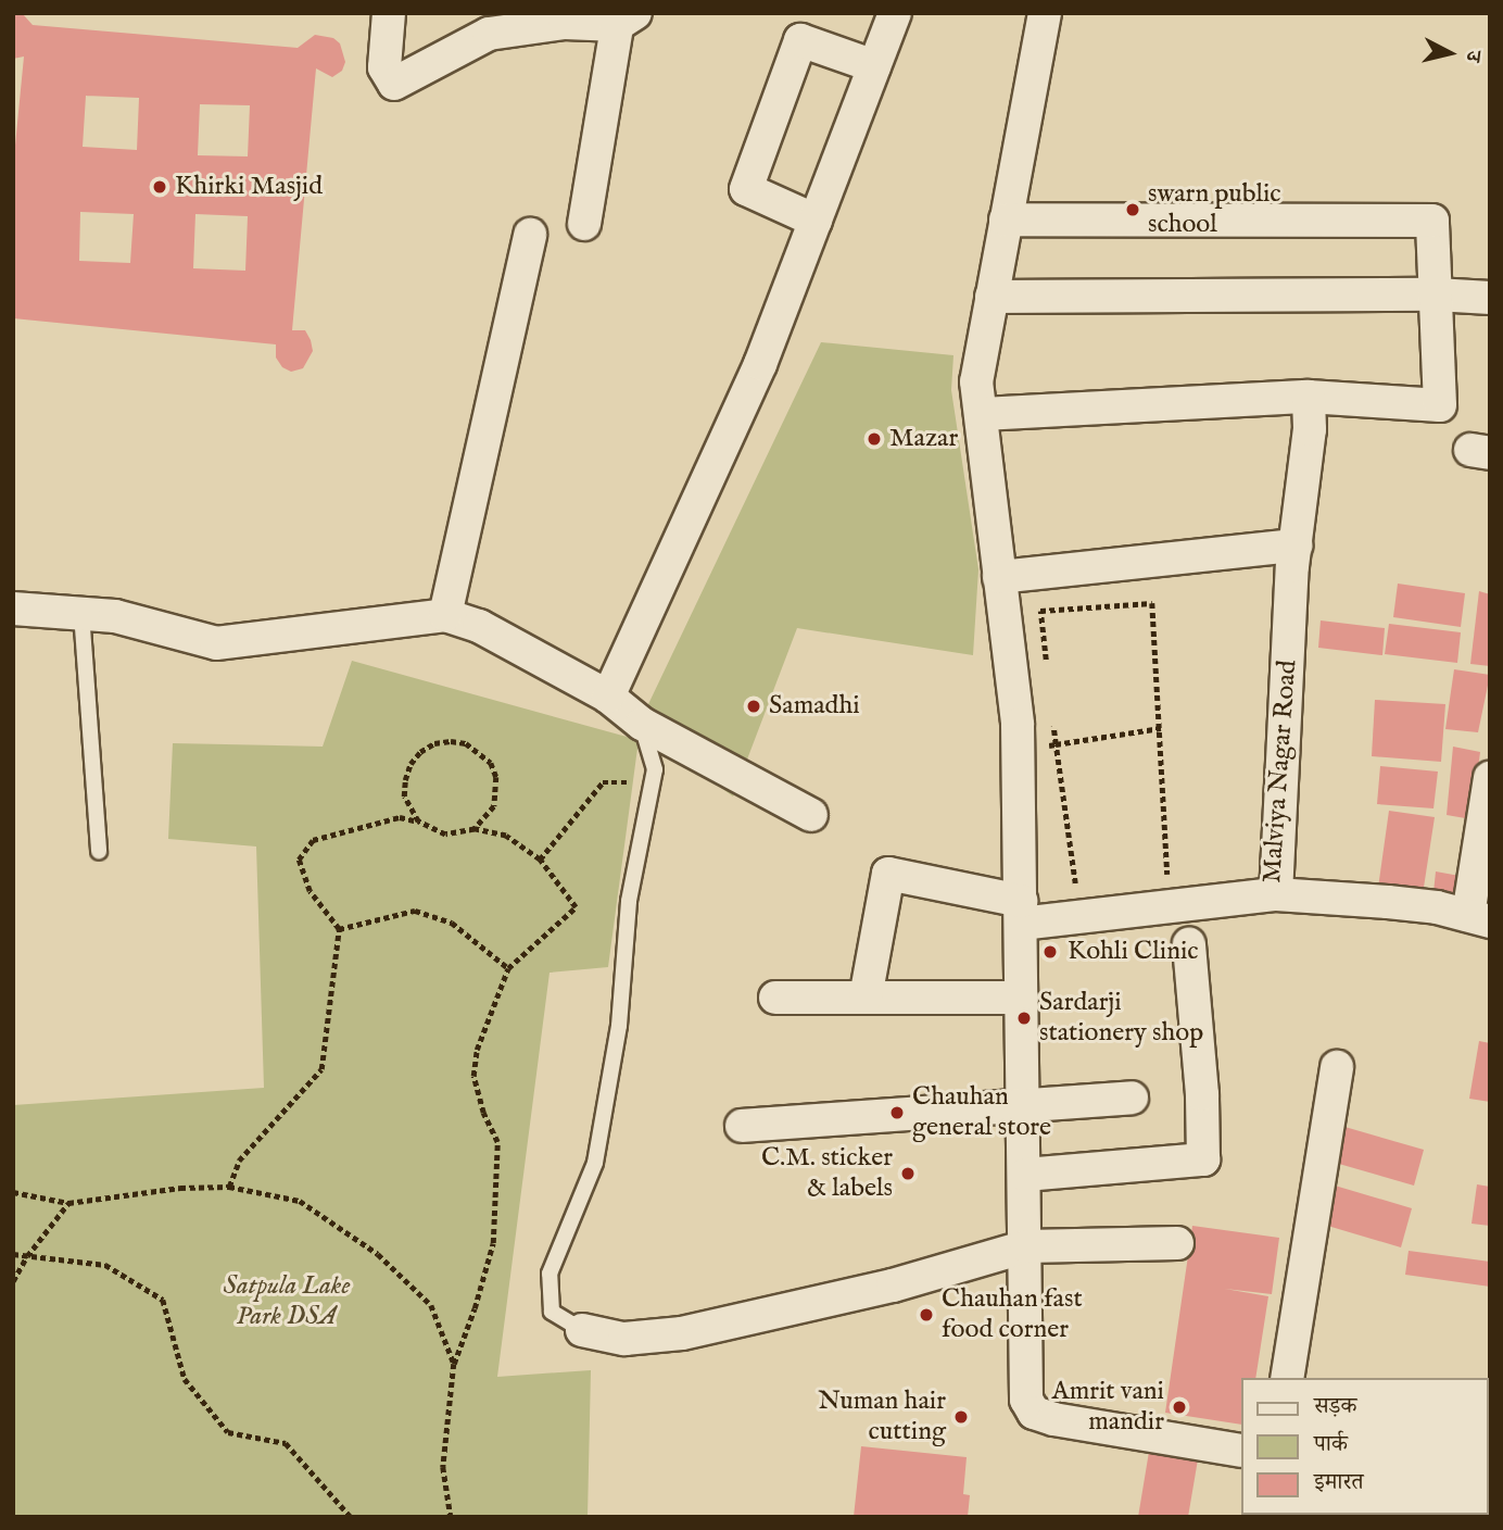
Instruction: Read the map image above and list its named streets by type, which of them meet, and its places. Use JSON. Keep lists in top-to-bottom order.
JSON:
{
  "streets": {
    "street": ["Malviya Nagar Road"]
  },
  "parks": ["Satpula Lake Park DSA"],
  "places": [
    "Khirki Masjid",
    "swarn public school",
    "Mazar",
    "Samadhi",
    "Kohli Clinic",
    "Sardarji stationery shop",
    "Chauhan general store",
    "C.M. sticker & labels",
    "Chauhan fast food corner",
    "Amrit vani mandir",
    "Numan hair cutting"
  ],
  "legend": ["सड़क", "पार्क", "इमारत"],
  "north": "right"
}
